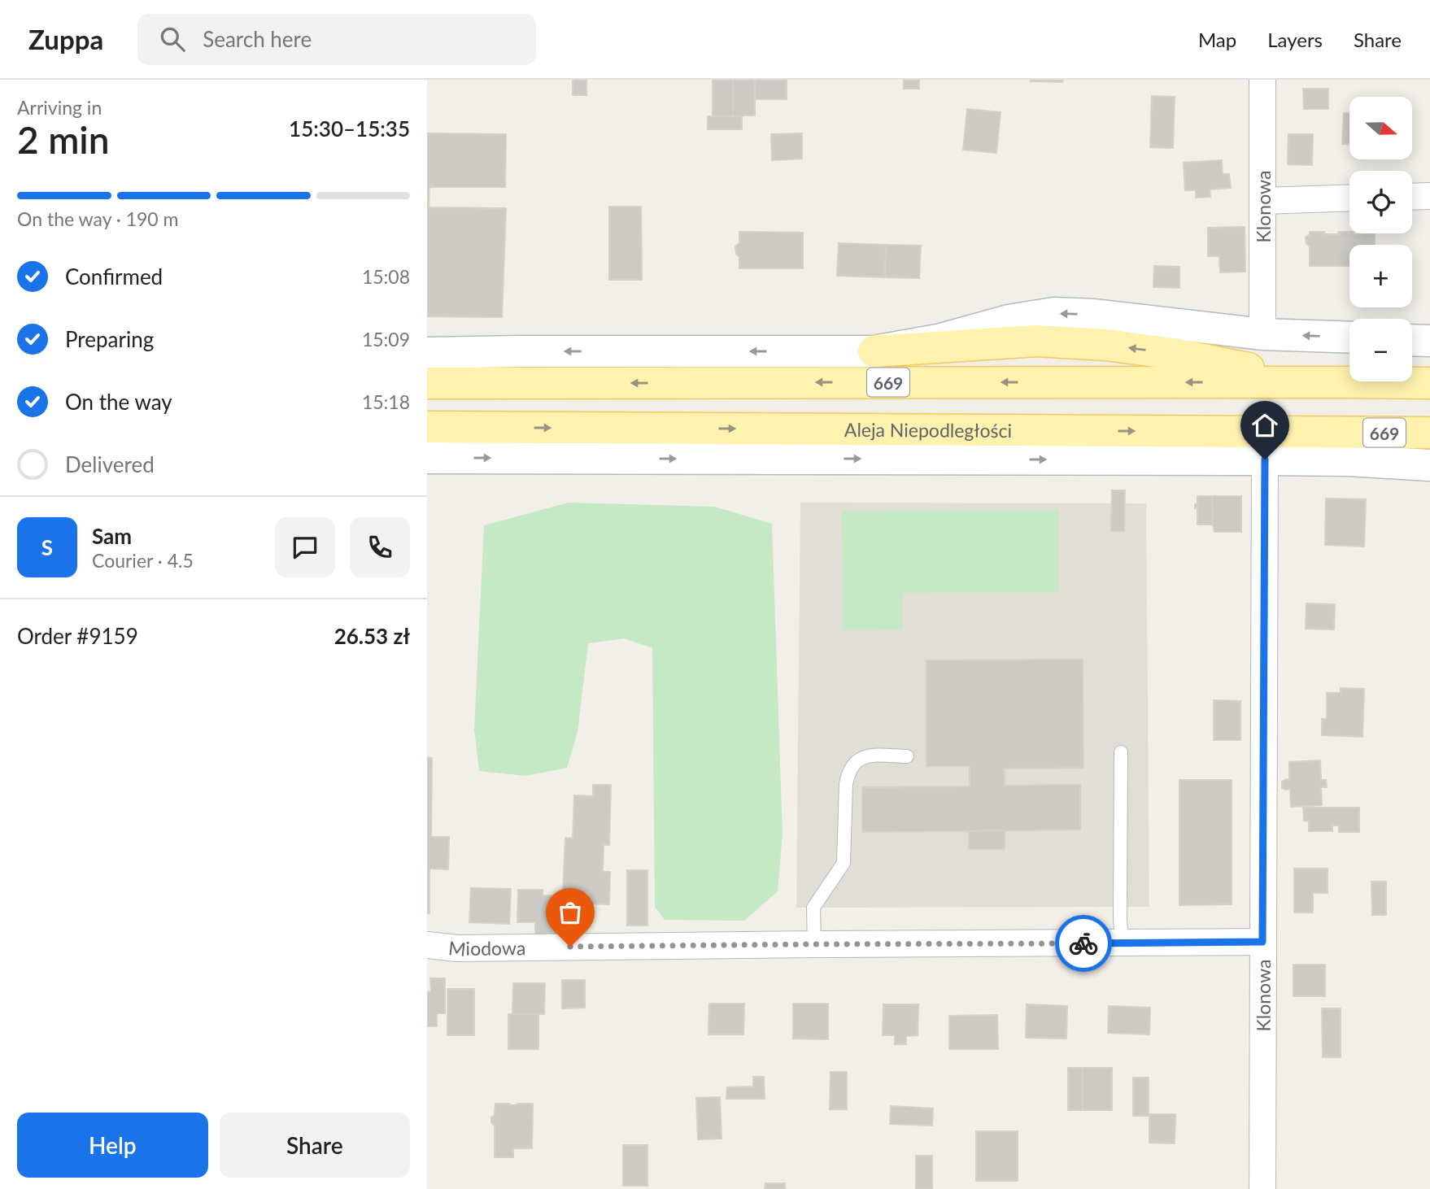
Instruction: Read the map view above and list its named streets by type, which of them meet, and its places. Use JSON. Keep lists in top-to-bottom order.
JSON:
{
  "streets": {
    "main road": ["669", "Aleja Niepodległości"],
    "street": ["Klonowa", "Miodowa"]
  },
  "crossings": [
    ["Klonowa", "Miodowa"]
  ],
  "north": "right",
  "page": {
    "header": "Zuppa",
    "search": "Search here",
    "nav": ["Map", "Layers", "Share"],
    "heading": ["2 min", "Arriving in", "15:30–15:35"],
    "panel": [
      "Sam",
      "Courier · 4.5",
      "Order #9159",
      "26.53 zł"
    ],
    "map_buttons": ["+", "−"],
    "bar": "On the way · 190 m",
    "list": [
      ["Confirmed", "15:08"],
      ["Preparing", "15:09"],
      ["On the way", "15:18"],
      "Delivered"
    ],
    "round": "S",
    "buttons": ["Help", "Share"]
  }
}
